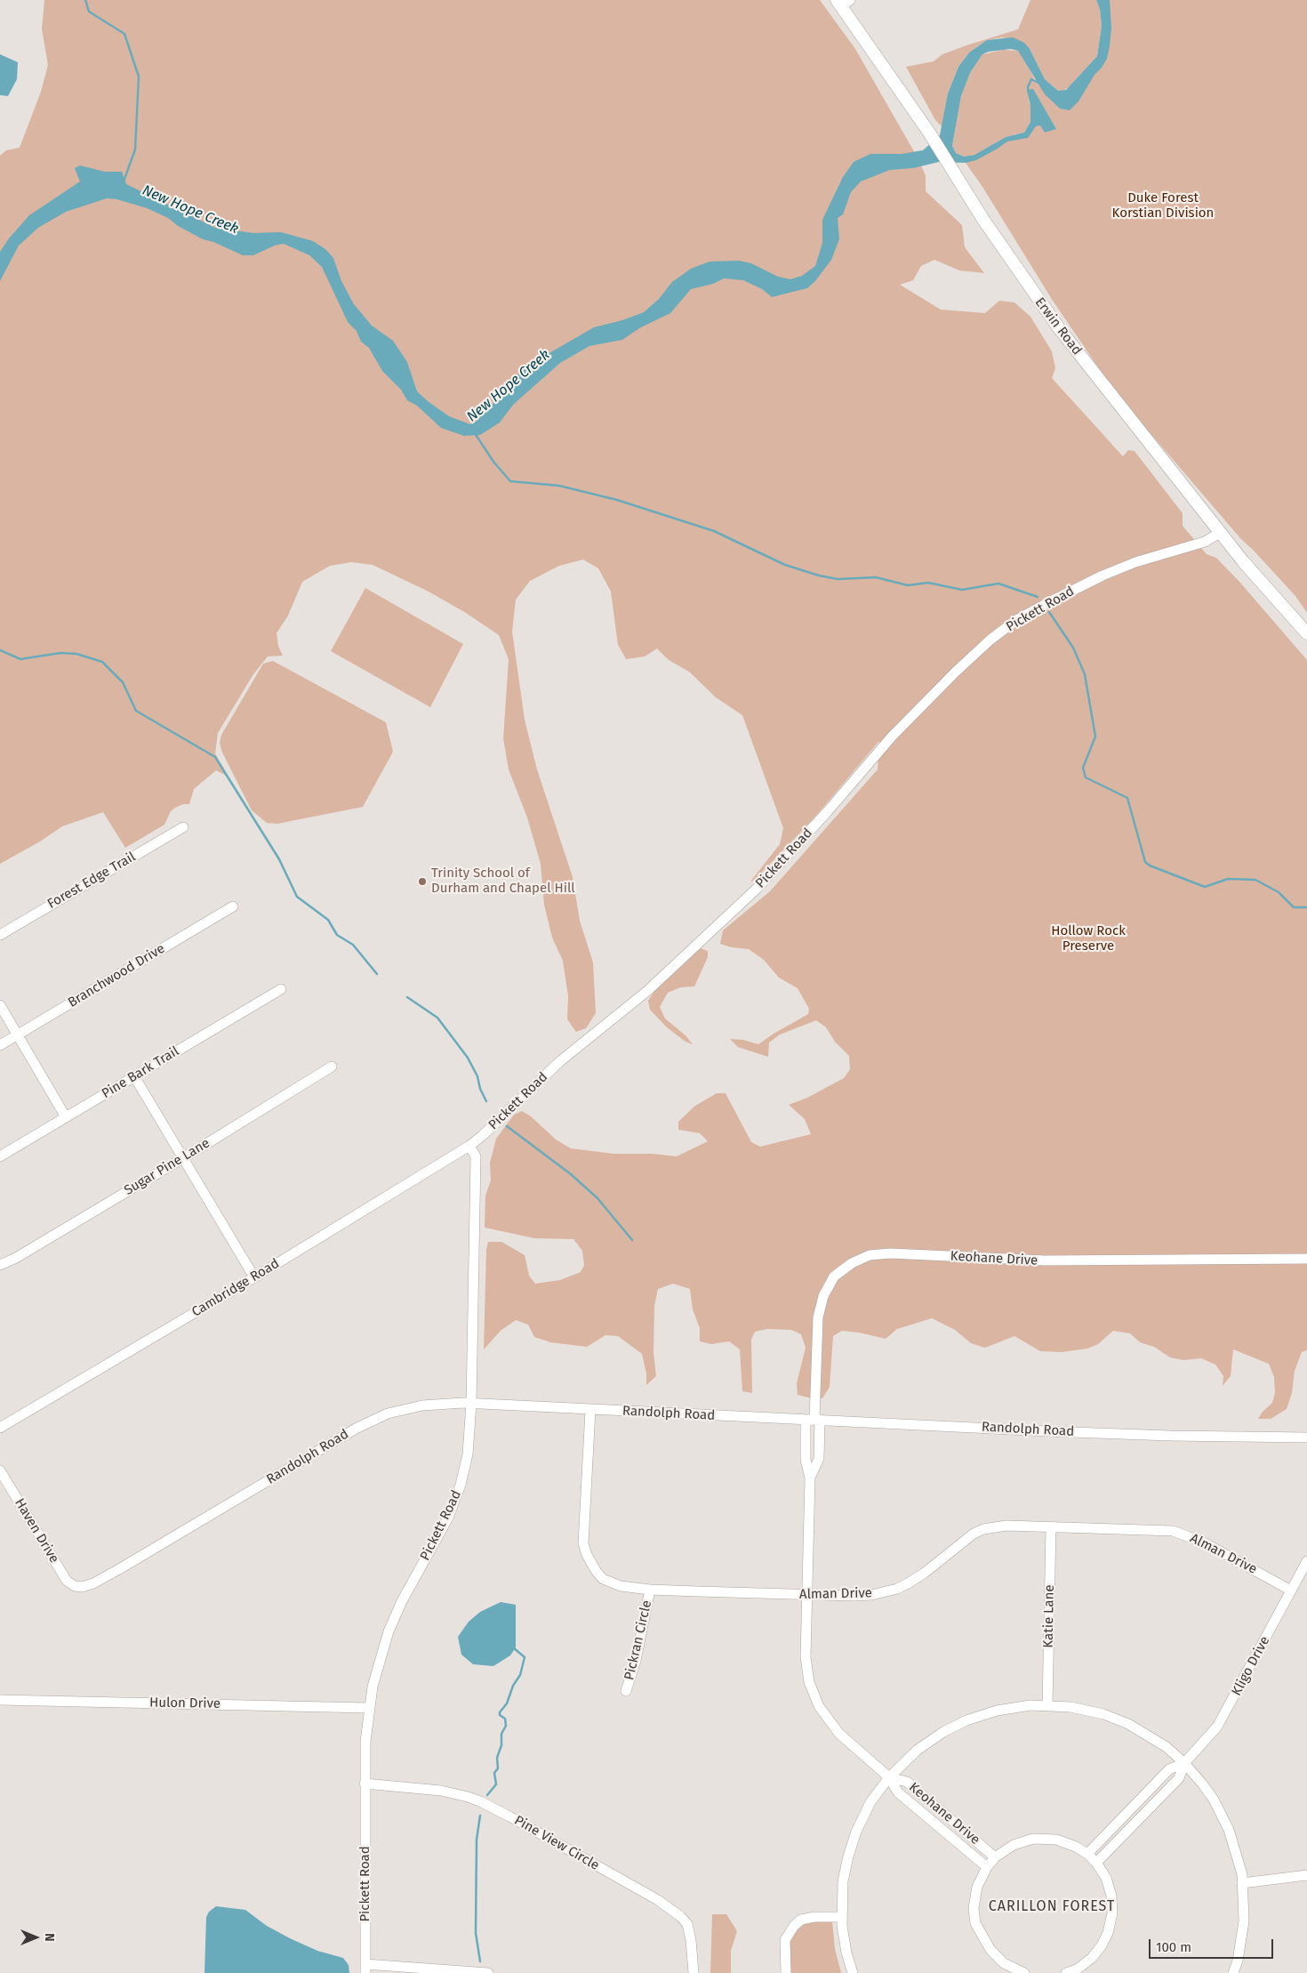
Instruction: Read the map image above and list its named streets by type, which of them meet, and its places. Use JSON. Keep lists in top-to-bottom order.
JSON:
{
  "streets": {
    "main road": ["Erwin Road"],
    "street": [
      "Pickett Road",
      "Forest Edge Trail",
      "Branchwood Drive",
      "Pine Bark Trail",
      "Sugar Pine Lane",
      "Keohane Drive",
      "Cambridge Road",
      "Randolph Road",
      "Haven Drive",
      "Alman Drive",
      "Katie Lane",
      "Pickran Circle",
      "Kligo Drive",
      "Hulon Drive",
      "Pine View Circle"
    ]
  },
  "crossings": [
    ["Erwin Road", "Pickett Road"],
    ["Pickett Road", "Cambridge Road"],
    ["Pickett Road", "Randolph Road"],
    ["Pickett Road", "Hulon Drive"],
    ["Pickett Road", "Pine View Circle"],
    ["Keohane Drive", "Randolph Road"],
    ["Keohane Drive", "Alman Drive"],
    ["Randolph Road", "Haven Drive"],
    ["Randolph Road", "Alman Drive"],
    ["Alman Drive", "Katie Lane"],
    ["Alman Drive", "Pickran Circle"],
    ["Alman Drive", "Kligo Drive"]
  ],
  "districts": ["CARILLON FOREST"],
  "water": ["New Hope Creek"],
  "parks": ["Duke Forest Korstian Division", "Hollow Rock Preserve"],
  "places": ["Trinity School of Durham and Chapel Hill"],
  "scale_bar": "100 m",
  "north": "right"
}
